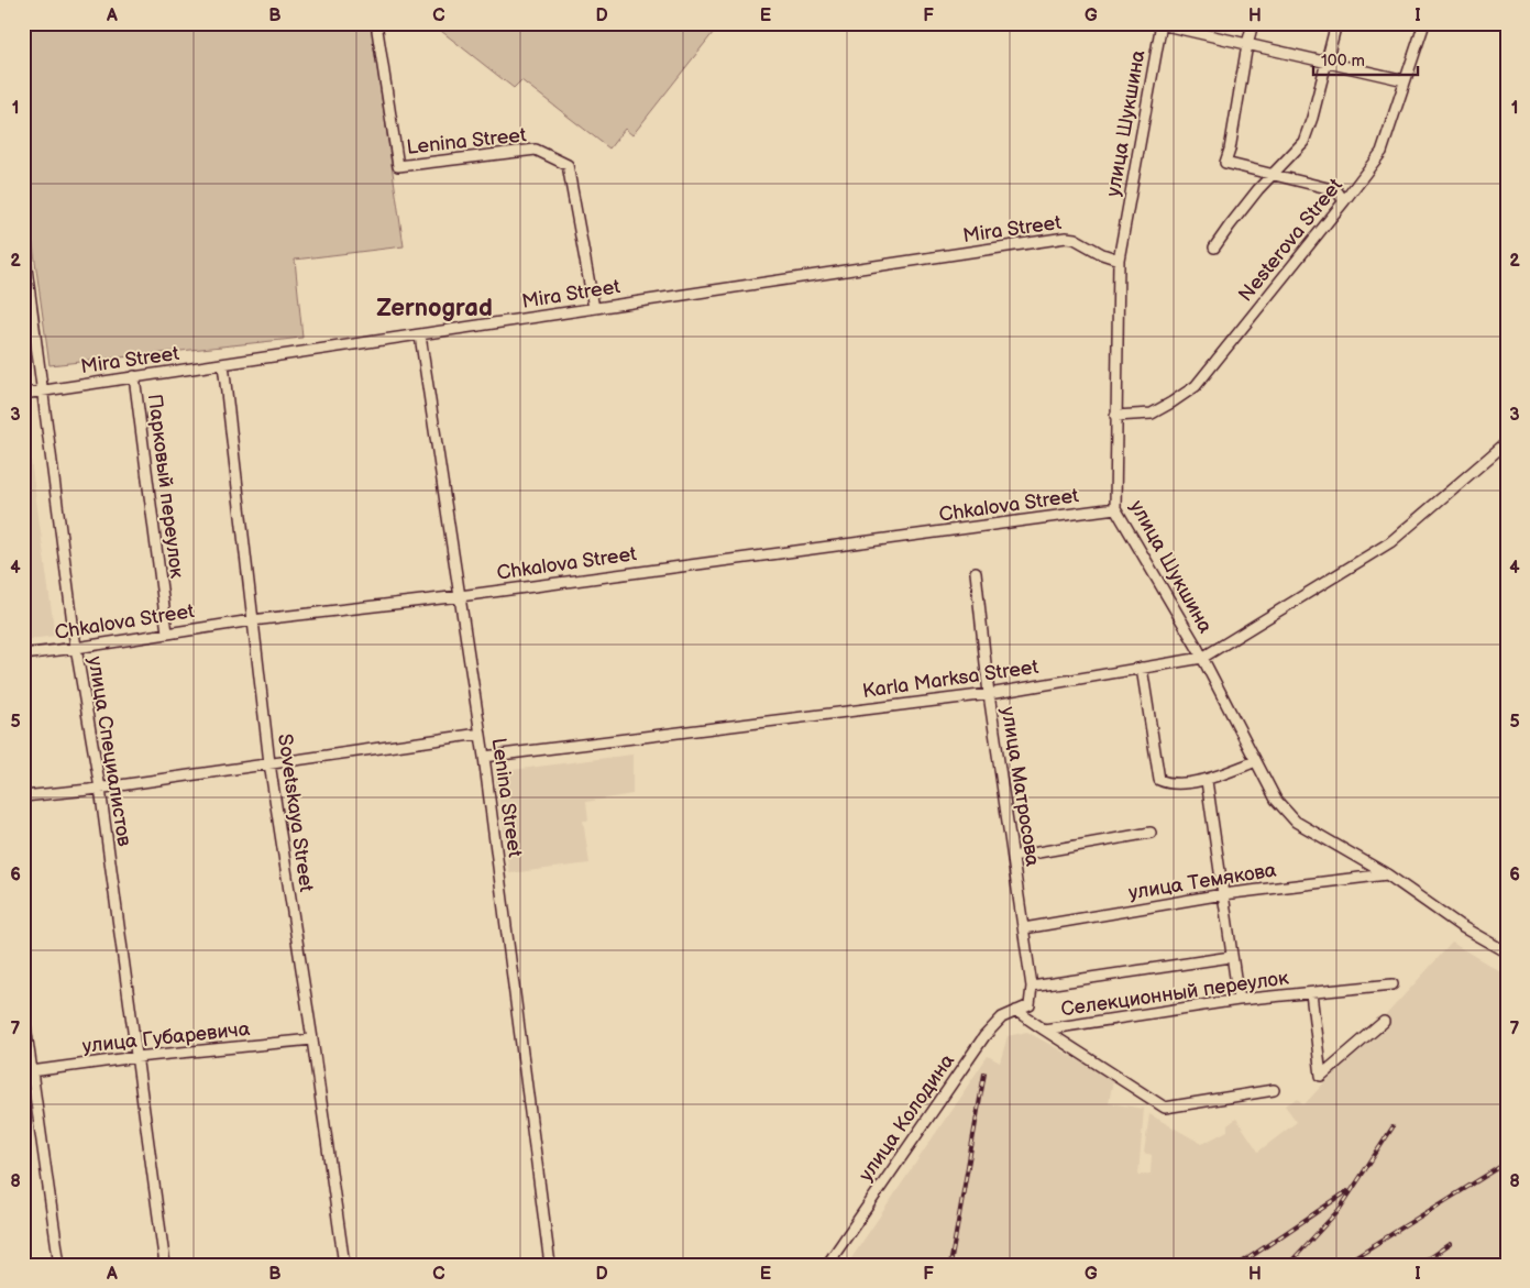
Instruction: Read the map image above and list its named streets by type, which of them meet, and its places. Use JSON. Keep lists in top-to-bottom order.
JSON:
{
  "streets": {
    "street": [
      "улица Шукшина",
      "Lenina Street",
      "Mira Street",
      "Nesterova Street",
      "Парковый переулок",
      "Chkalova Street",
      "Karla Marksa Street",
      "улица Специалистов",
      "улица Матросова",
      "Sovetskaya Street",
      "улица Темякова",
      "Селекционный переулок",
      "улица Губаревича",
      "улица Колодина"
    ]
  },
  "crossings": [
    ["улица Шукшина", "Mira Street"],
    ["улица Шукшина", "Nesterova Street"],
    ["улица Шукшина", "Chkalova Street"],
    ["улица Шукшина", "Karla Marksa Street"],
    ["улица Шукшина", "улица Темякова"],
    ["Lenina Street", "Mira Street"],
    ["Lenina Street", "Chkalova Street"],
    ["Lenina Street", "Karla Marksa Street"],
    ["Mira Street", "Парковый переулок"],
    ["Mira Street", "улица Специалистов"],
    ["Mira Street", "Sovetskaya Street"],
    ["Парковый переулок", "Chkalova Street"],
    ["Chkalova Street", "улица Специалистов"],
    ["Chkalova Street", "Sovetskaya Street"],
    ["Karla Marksa Street", "улица Матросова"],
    ["улица Специалистов", "улица Губаревича"],
    ["улица Матросова", "улица Темякова"],
    ["улица Матросова", "улица Колодина"],
    ["Sovetskaya Street", "улица Губаревича"],
    ["Селекционный переулок", "улица Колодина"]
  ],
  "districts": ["Zernograd"],
  "scale_bar": "100 m",
  "grid": {
    "columns": [
      "A",
      "B",
      "C",
      "D",
      "E",
      "F",
      "G",
      "H",
      "I"
    ],
    "rows": [
      "1",
      "2",
      "3",
      "4",
      "5",
      "6",
      "7",
      "8"
    ]
  }
}
